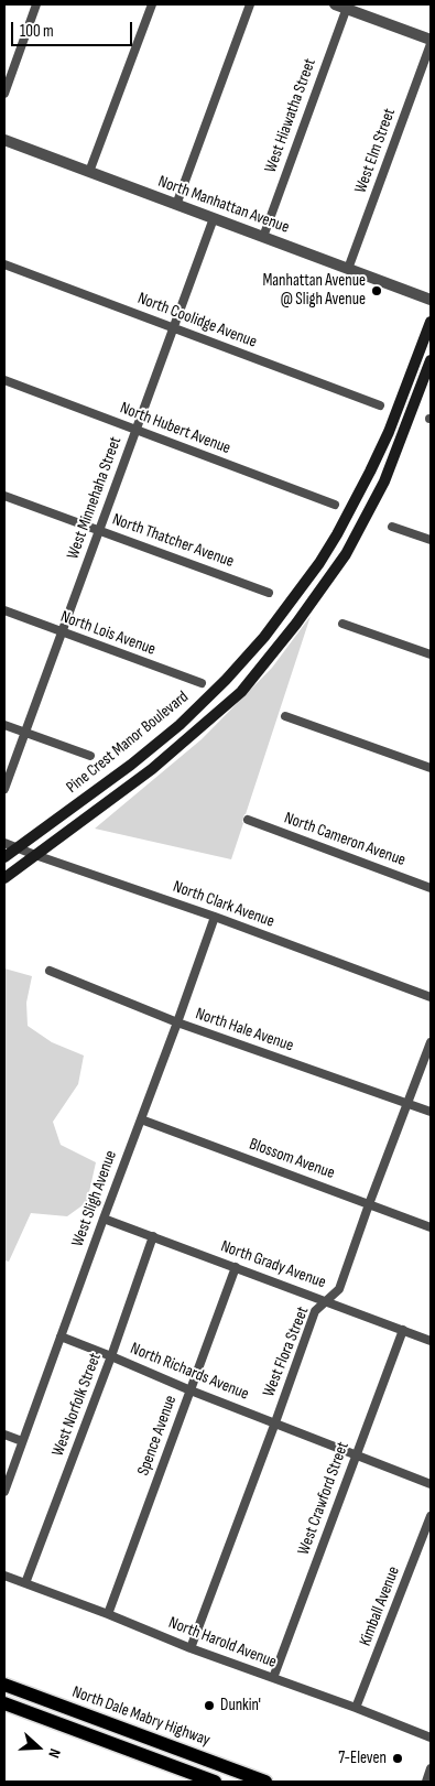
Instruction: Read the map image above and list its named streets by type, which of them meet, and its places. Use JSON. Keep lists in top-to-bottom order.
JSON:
{
  "streets": {
    "main road": ["Pine Crest Manor Boulevard", "North Dale Mabry Highway"],
    "street": [
      "West Hiawatha Street",
      "West Elm Street",
      "North Manhattan Avenue",
      "North Coolidge Avenue",
      "North Hubert Avenue",
      "West Minnehaha Street",
      "North Thatcher Avenue",
      "North Lois Avenue",
      "North Cameron Avenue",
      "North Clark Avenue",
      "North Hale Avenue",
      "Blossom Avenue",
      "West Sligh Avenue",
      "North Grady Avenue",
      "West Flora Street",
      "North Richards Avenue",
      "West Norfolk Street",
      "Spence Avenue",
      "West Crawford Street",
      "Kimball Avenue",
      "North Harold Avenue"
    ]
  },
  "crossings": [
    ["West Hiawatha Street", "North Manhattan Avenue"],
    ["West Elm Street", "North Manhattan Avenue"],
    ["North Manhattan Avenue", "West Minnehaha Street"],
    ["North Coolidge Avenue", "West Minnehaha Street"],
    ["North Hubert Avenue", "West Minnehaha Street"],
    ["West Minnehaha Street", "North Thatcher Avenue"],
    ["West Minnehaha Street", "North Lois Avenue"],
    ["Pine Crest Manor Boulevard", "North Clark Avenue"],
    ["North Clark Avenue", "West Sligh Avenue"],
    ["North Hale Avenue", "West Sligh Avenue"],
    ["North Hale Avenue", "West Flora Street"],
    ["Blossom Avenue", "West Sligh Avenue"],
    ["Blossom Avenue", "West Flora Street"],
    ["West Sligh Avenue", "North Grady Avenue"],
    ["West Sligh Avenue", "North Richards Avenue"],
    ["North Grady Avenue", "West Flora Street"],
    ["North Grady Avenue", "West Norfolk Street"],
    ["North Grady Avenue", "Spence Avenue"],
    ["North Grady Avenue", "West Crawford Street"],
    ["West Flora Street", "North Richards Avenue"],
    ["West Flora Street", "North Harold Avenue"],
    ["North Richards Avenue", "West Norfolk Street"],
    ["North Richards Avenue", "Spence Avenue"],
    ["North Richards Avenue", "West Crawford Street"],
    ["West Norfolk Street", "North Harold Avenue"],
    ["Spence Avenue", "North Harold Avenue"],
    ["West Crawford Street", "North Harold Avenue"],
    ["Kimball Avenue", "North Harold Avenue"]
  ],
  "places": ["Manhattan Avenue @ Sligh Avenue", "Dunkin'", "7-Eleven"],
  "scale_bar": "100 m",
  "north": "right"
}
